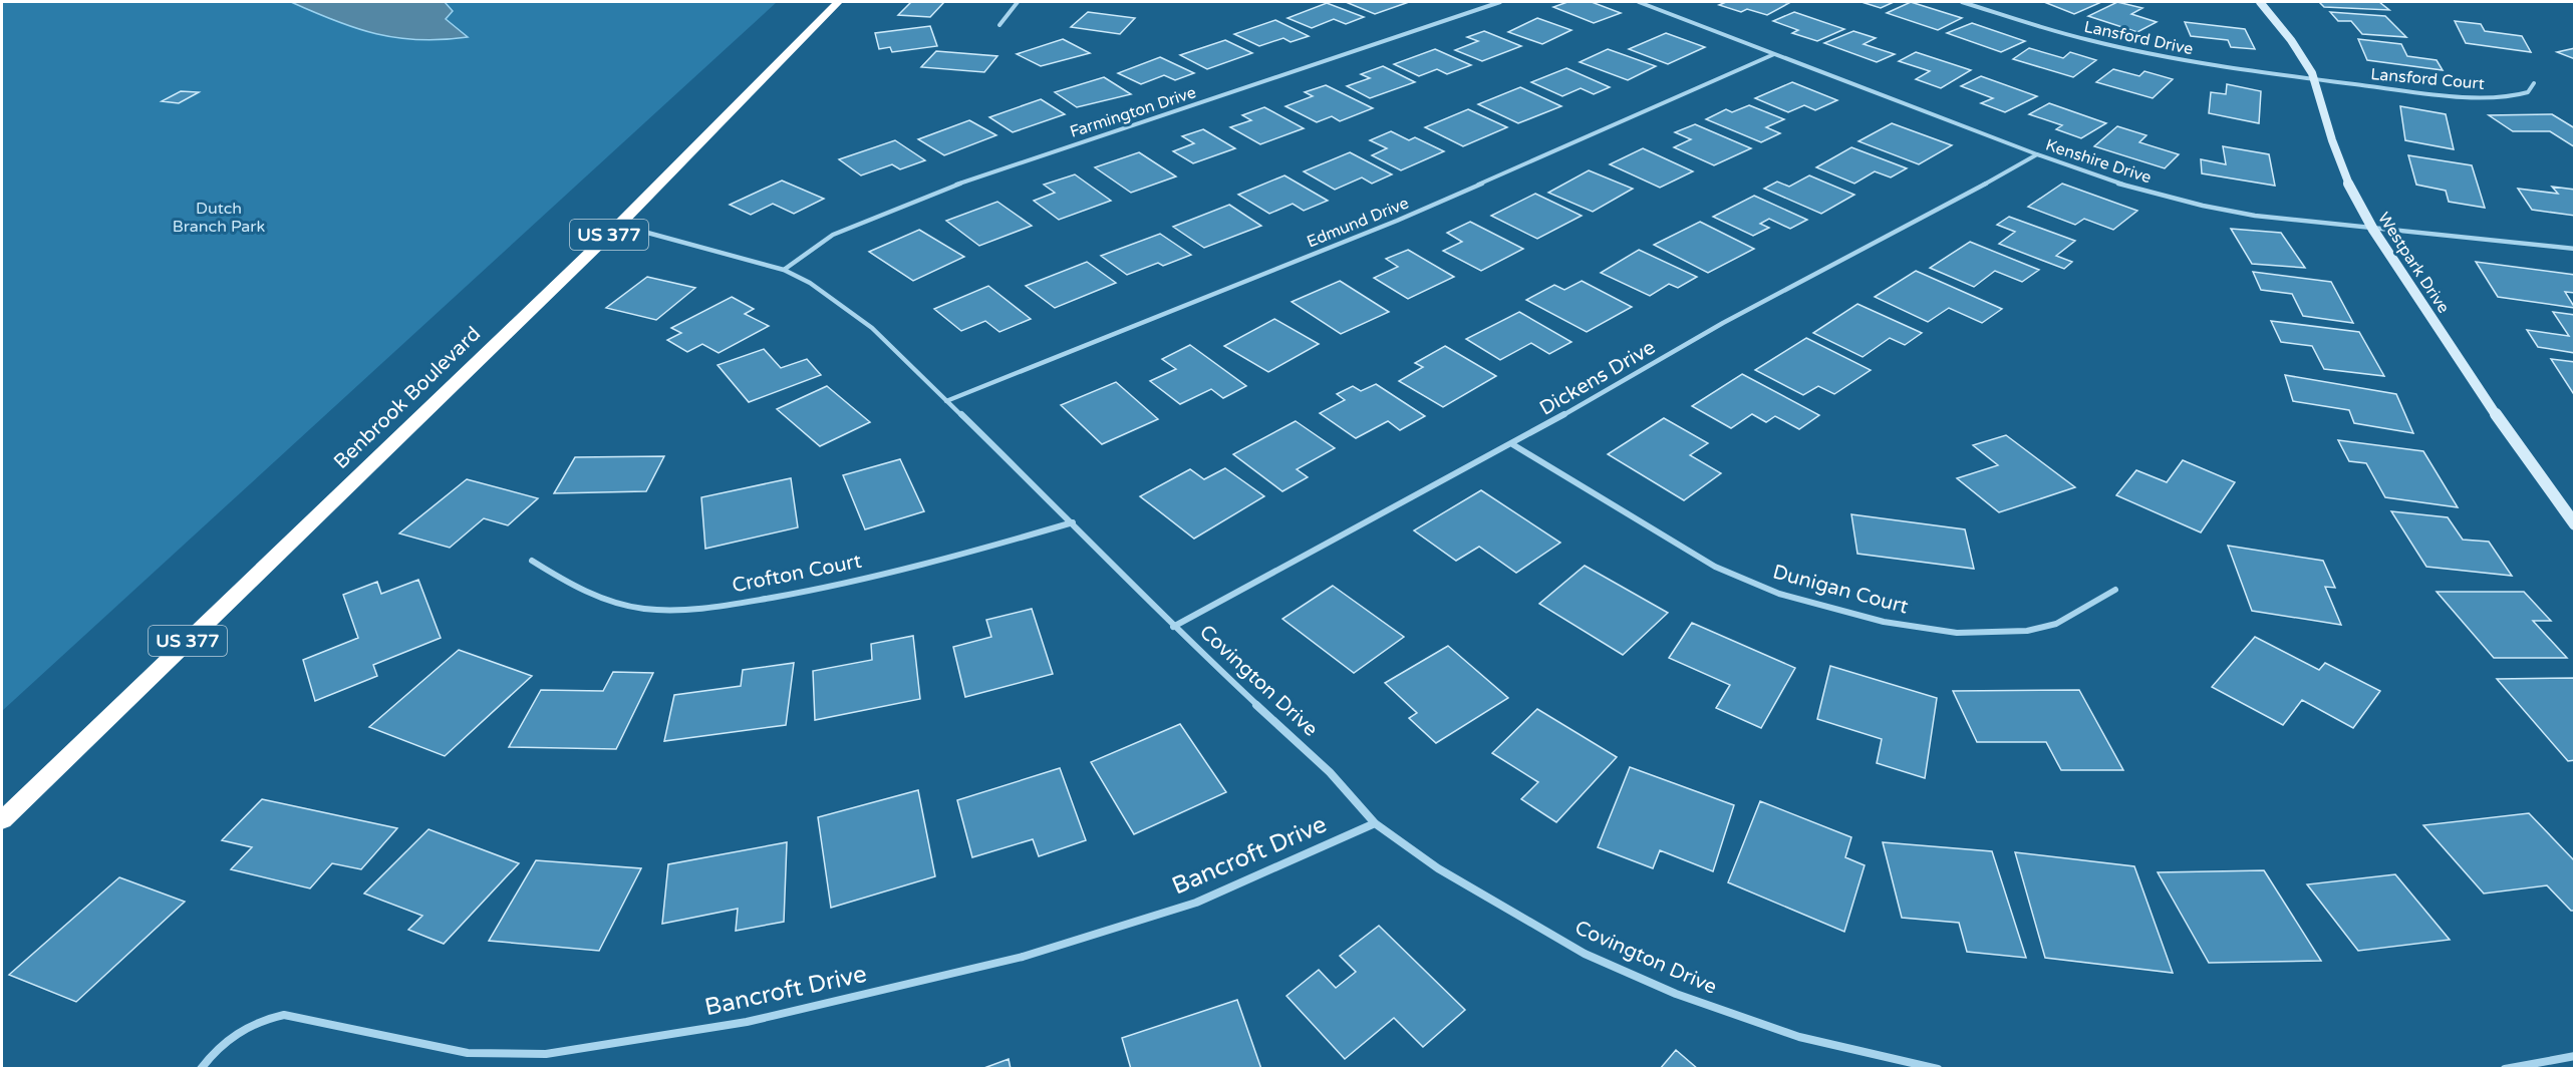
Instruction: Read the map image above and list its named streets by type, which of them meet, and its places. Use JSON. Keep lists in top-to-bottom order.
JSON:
{
  "streets": {
    "highway": ["US 377", "Benbrook Boulevard"],
    "street": [
      "Lansford Drive",
      "Lansford Court",
      "Farmington Drive",
      "Kenshire Drive",
      "Edmund Drive",
      "Westpark Drive",
      "Dickens Drive",
      "Crofton Court",
      "Dunigan Court",
      "Covington Drive",
      "Bancroft Drive"
    ]
  },
  "crossings": [
    ["Lansford Drive", "Lansford Court"],
    ["Lansford Drive", "Westpark Drive"],
    ["Lansford Court", "Westpark Drive"],
    ["Farmington Drive", "Covington Drive"],
    ["Kenshire Drive", "Edmund Drive"],
    ["Kenshire Drive", "Westpark Drive"],
    ["Kenshire Drive", "Dickens Drive"],
    ["Edmund Drive", "Covington Drive"],
    ["Dickens Drive", "Dunigan Court"],
    ["Dickens Drive", "Covington Drive"],
    ["Benbrook Boulevard", "Covington Drive"],
    ["Crofton Court", "Covington Drive"],
    ["Covington Drive", "Bancroft Drive"]
  ],
  "parks": ["Dutch Branch Park"]
}
